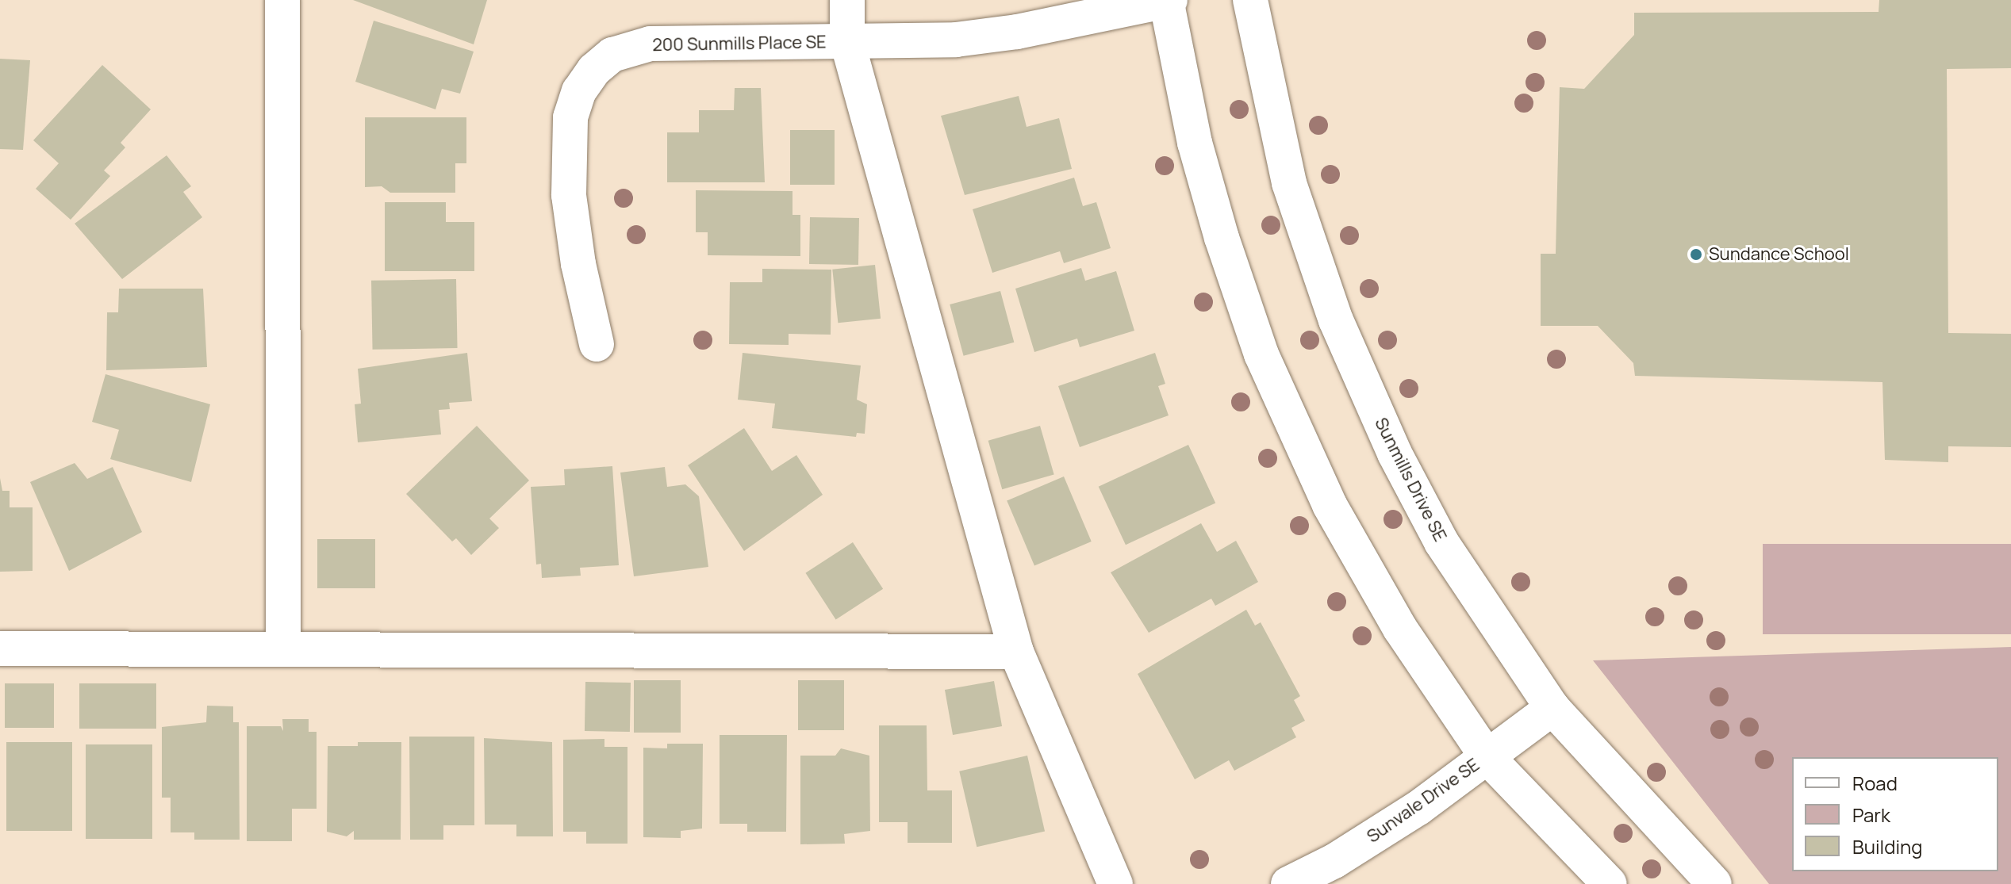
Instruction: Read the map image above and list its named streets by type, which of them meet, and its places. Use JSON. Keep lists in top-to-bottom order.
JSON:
{
  "streets": {
    "street": ["200 Sunmills Place SE", "Sunmills Drive SE", "Sunvale Drive SE"]
  },
  "crossings": [
    ["Sunmills Drive SE", "Sunvale Drive SE"]
  ],
  "places": ["Sundance School"],
  "legend": ["Road", "Park", "Building"]
}
